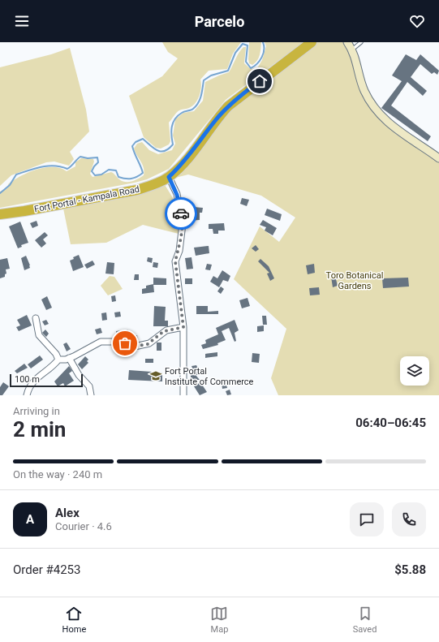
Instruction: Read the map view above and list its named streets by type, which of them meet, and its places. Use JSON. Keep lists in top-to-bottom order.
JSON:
{
  "streets": {
    "highway": ["Fort Portal - Kampala Road"]
  },
  "parks": ["Toro Botanical Gardens"],
  "places": {
    "school or university": ["Fort Portal Institute of Commerce"]
  },
  "scale_bar": "100 m",
  "page": {
    "header": "Parcelo",
    "scale": "100 m",
    "heading": ["2 min", "Arriving in", "06:40–06:45"],
    "panel": [
      "Alex",
      "Courier · 4.6",
      "Order #4253",
      "$5.88"
    ],
    "bar": "On the way · 240 m",
    "round": "A",
    "tabs": ["Home", "Map", "Saved"]
  }
}
